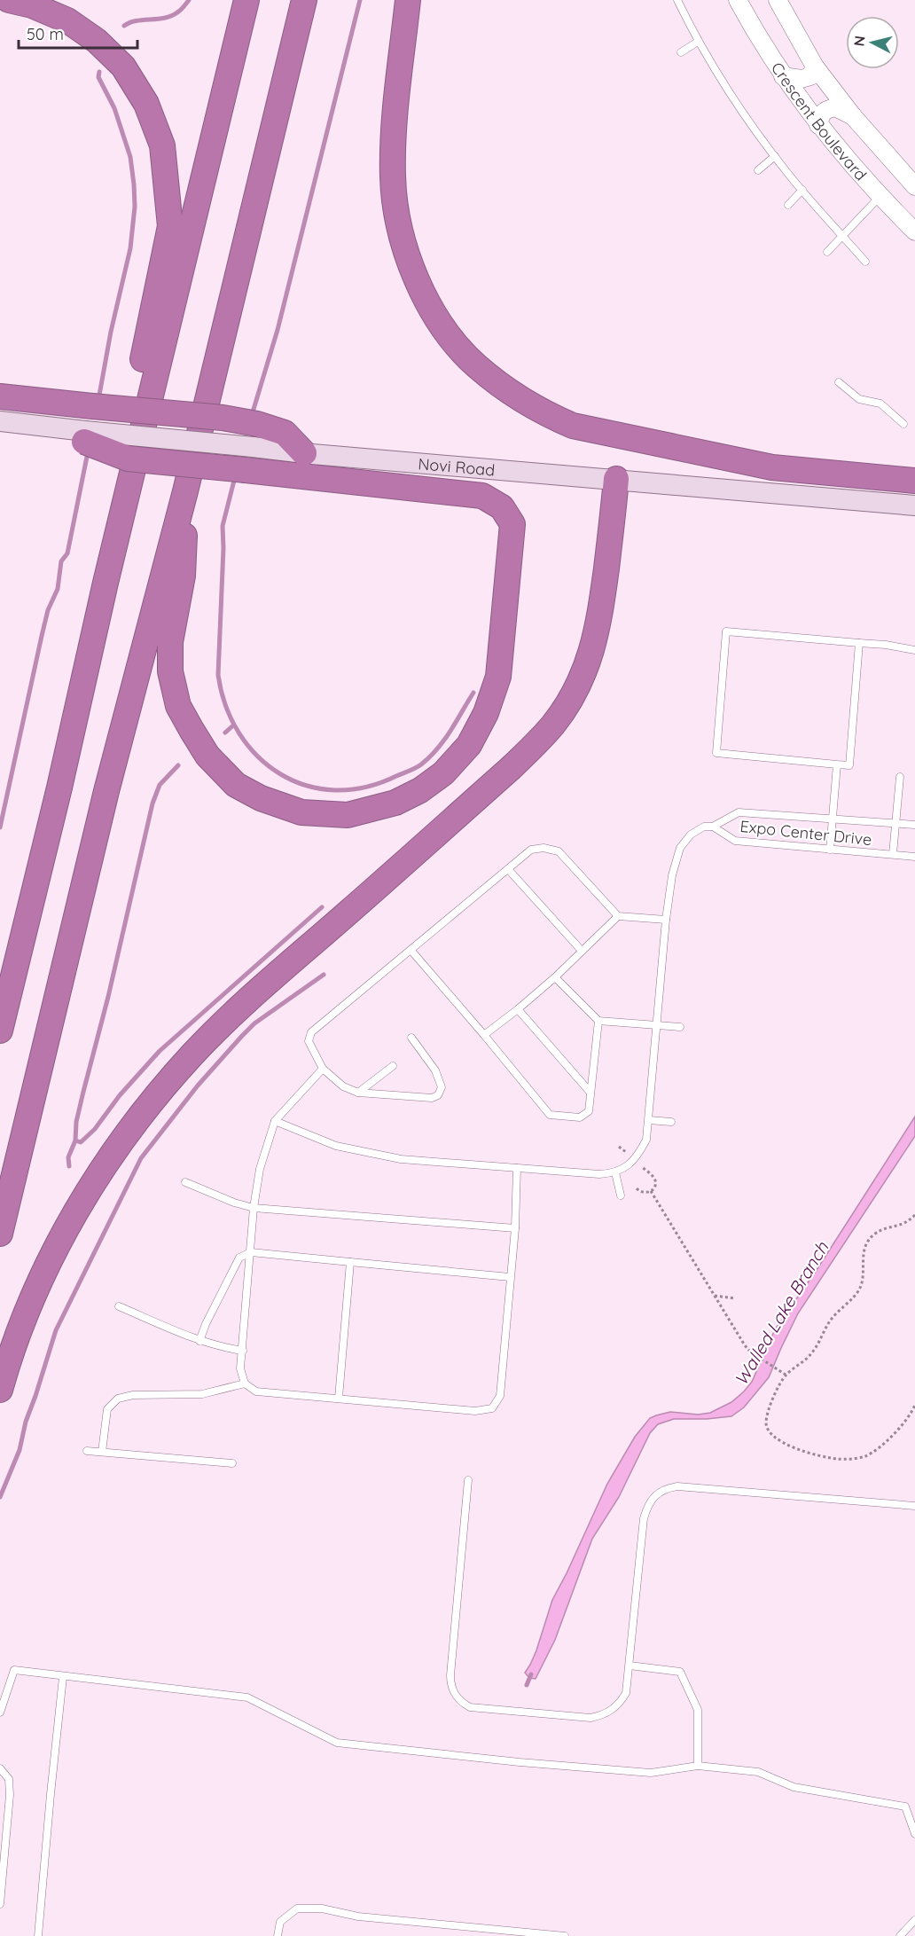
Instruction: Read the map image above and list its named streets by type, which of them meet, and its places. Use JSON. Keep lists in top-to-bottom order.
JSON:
{
  "streets": {
    "main road": ["Novi Road"],
    "street": ["Crescent Boulevard"],
    "lane": ["Expo Center Drive"]
  },
  "water": ["Walled Lake Branch"],
  "scale_bar": "50 m",
  "north": "left"
}
